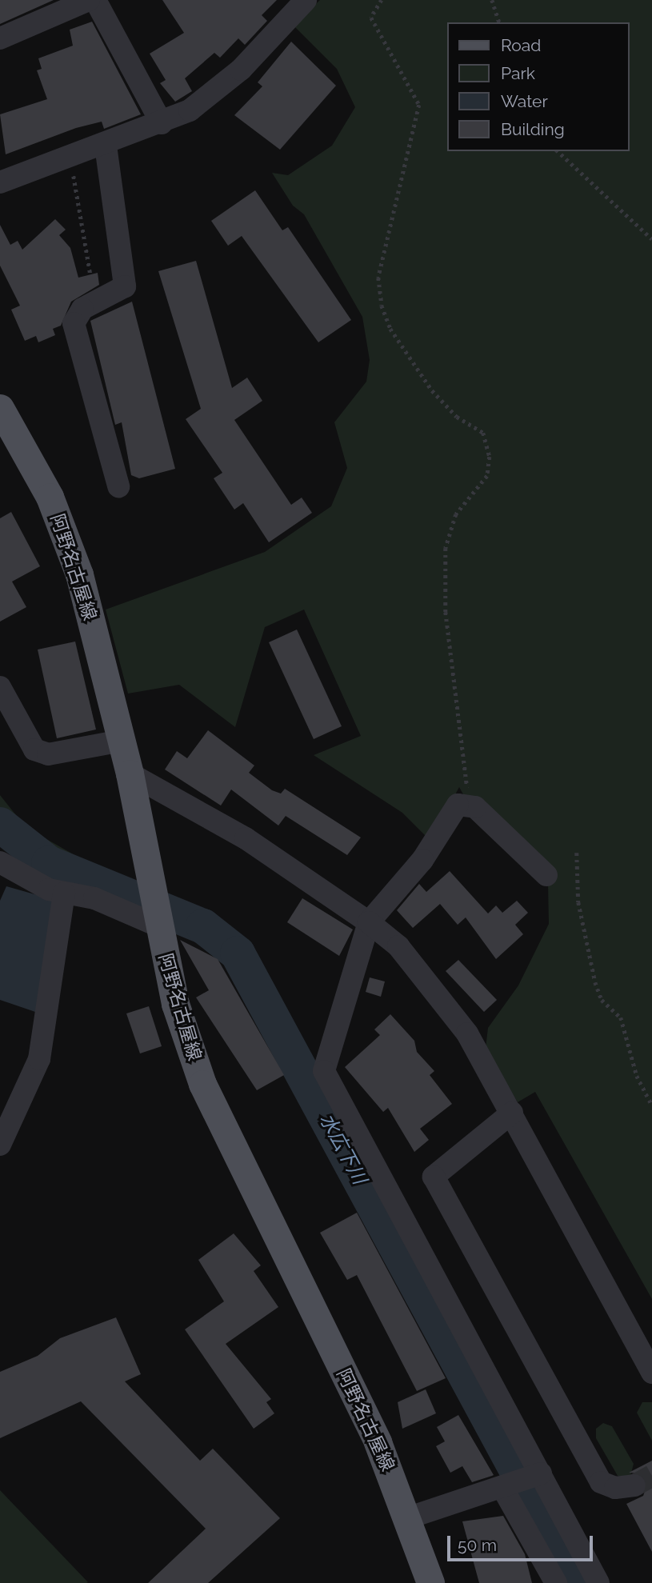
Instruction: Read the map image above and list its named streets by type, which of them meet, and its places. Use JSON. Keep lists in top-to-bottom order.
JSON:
{
  "streets": {
    "main road": ["阿野名古屋線"]
  },
  "water": ["水広下川"],
  "legend": [
    "Road",
    "Park",
    "Water",
    "Building"
  ],
  "scale_bar": "50 m"
}
